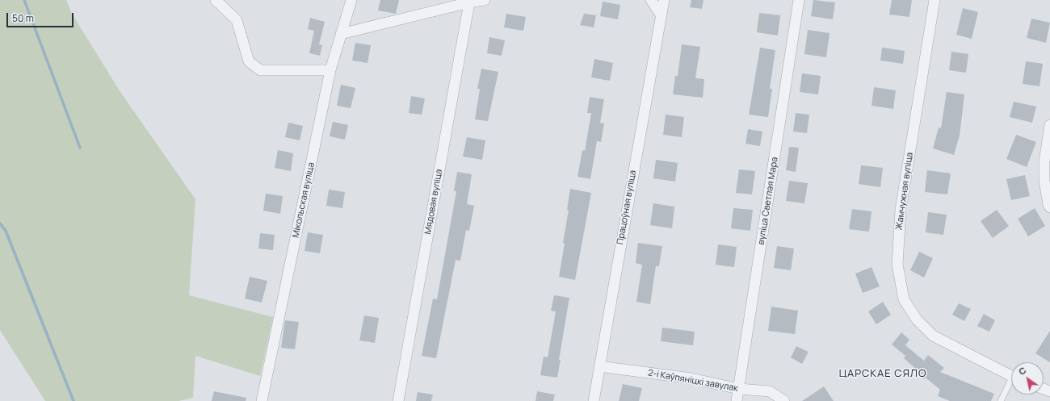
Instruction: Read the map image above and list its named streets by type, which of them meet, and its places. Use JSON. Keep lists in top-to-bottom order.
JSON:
{
  "streets": {
    "street": [
      "Жамчужная вуліца",
      "Мікольская вуліца",
      "вуліца Светлая Мара",
      "Мядовая вуліца",
      "Працоўная вуліца",
      "2-і Каўпяніцкі завулак"
    ]
  },
  "crossings": [
    ["вуліца Светлая Мара", "2-і Каўпяніцкі завулак"],
    ["Працоўная вуліца", "2-і Каўпяніцкі завулак"]
  ],
  "districts": ["ЦАРСКАЕ СЯЛО"],
  "scale_bar": "50 m",
  "north": "top left"
}
